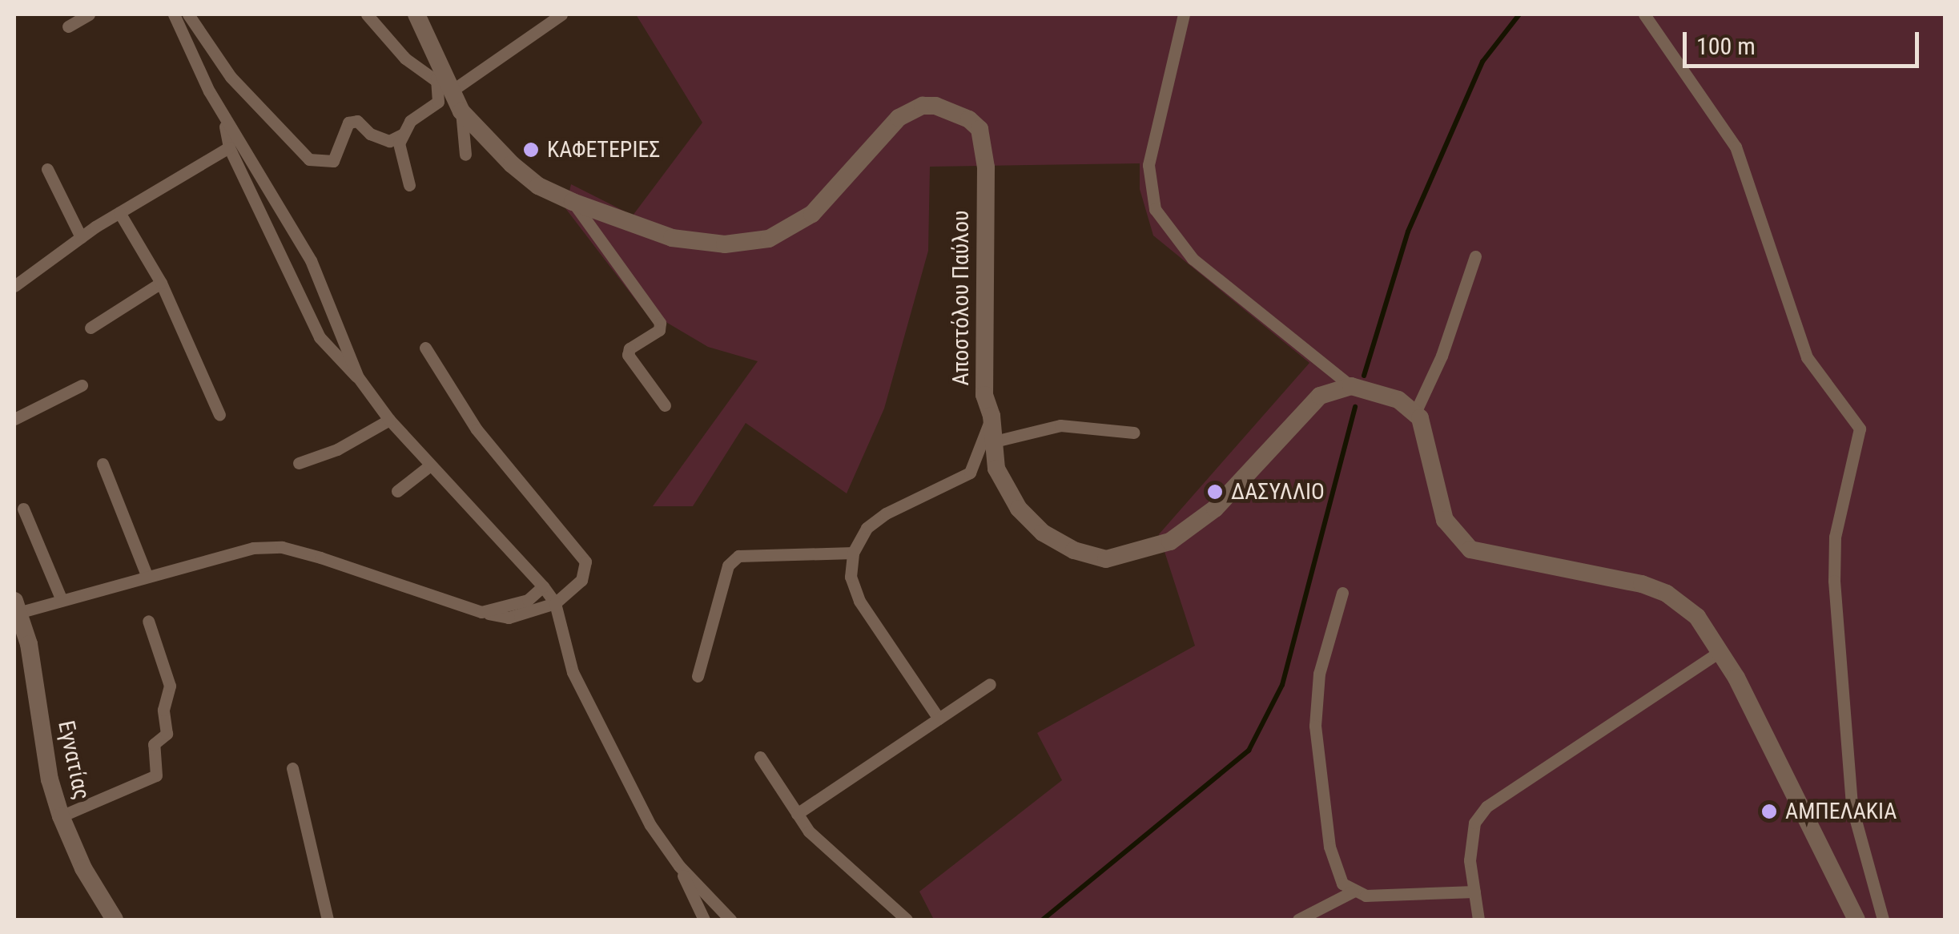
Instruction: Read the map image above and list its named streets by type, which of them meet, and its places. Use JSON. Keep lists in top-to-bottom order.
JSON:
{
  "streets": {
    "street": ["Αποστόλου Παύλου", "Εγνατίας"]
  },
  "places": ["ΚΑΦΕΤΕΡΙΕΣ", "ΔΑΣΥΛΛΙΟ", "ΑΜΠΕΛΑΚΙΑ"],
  "scale_bar": "100 m"
}
